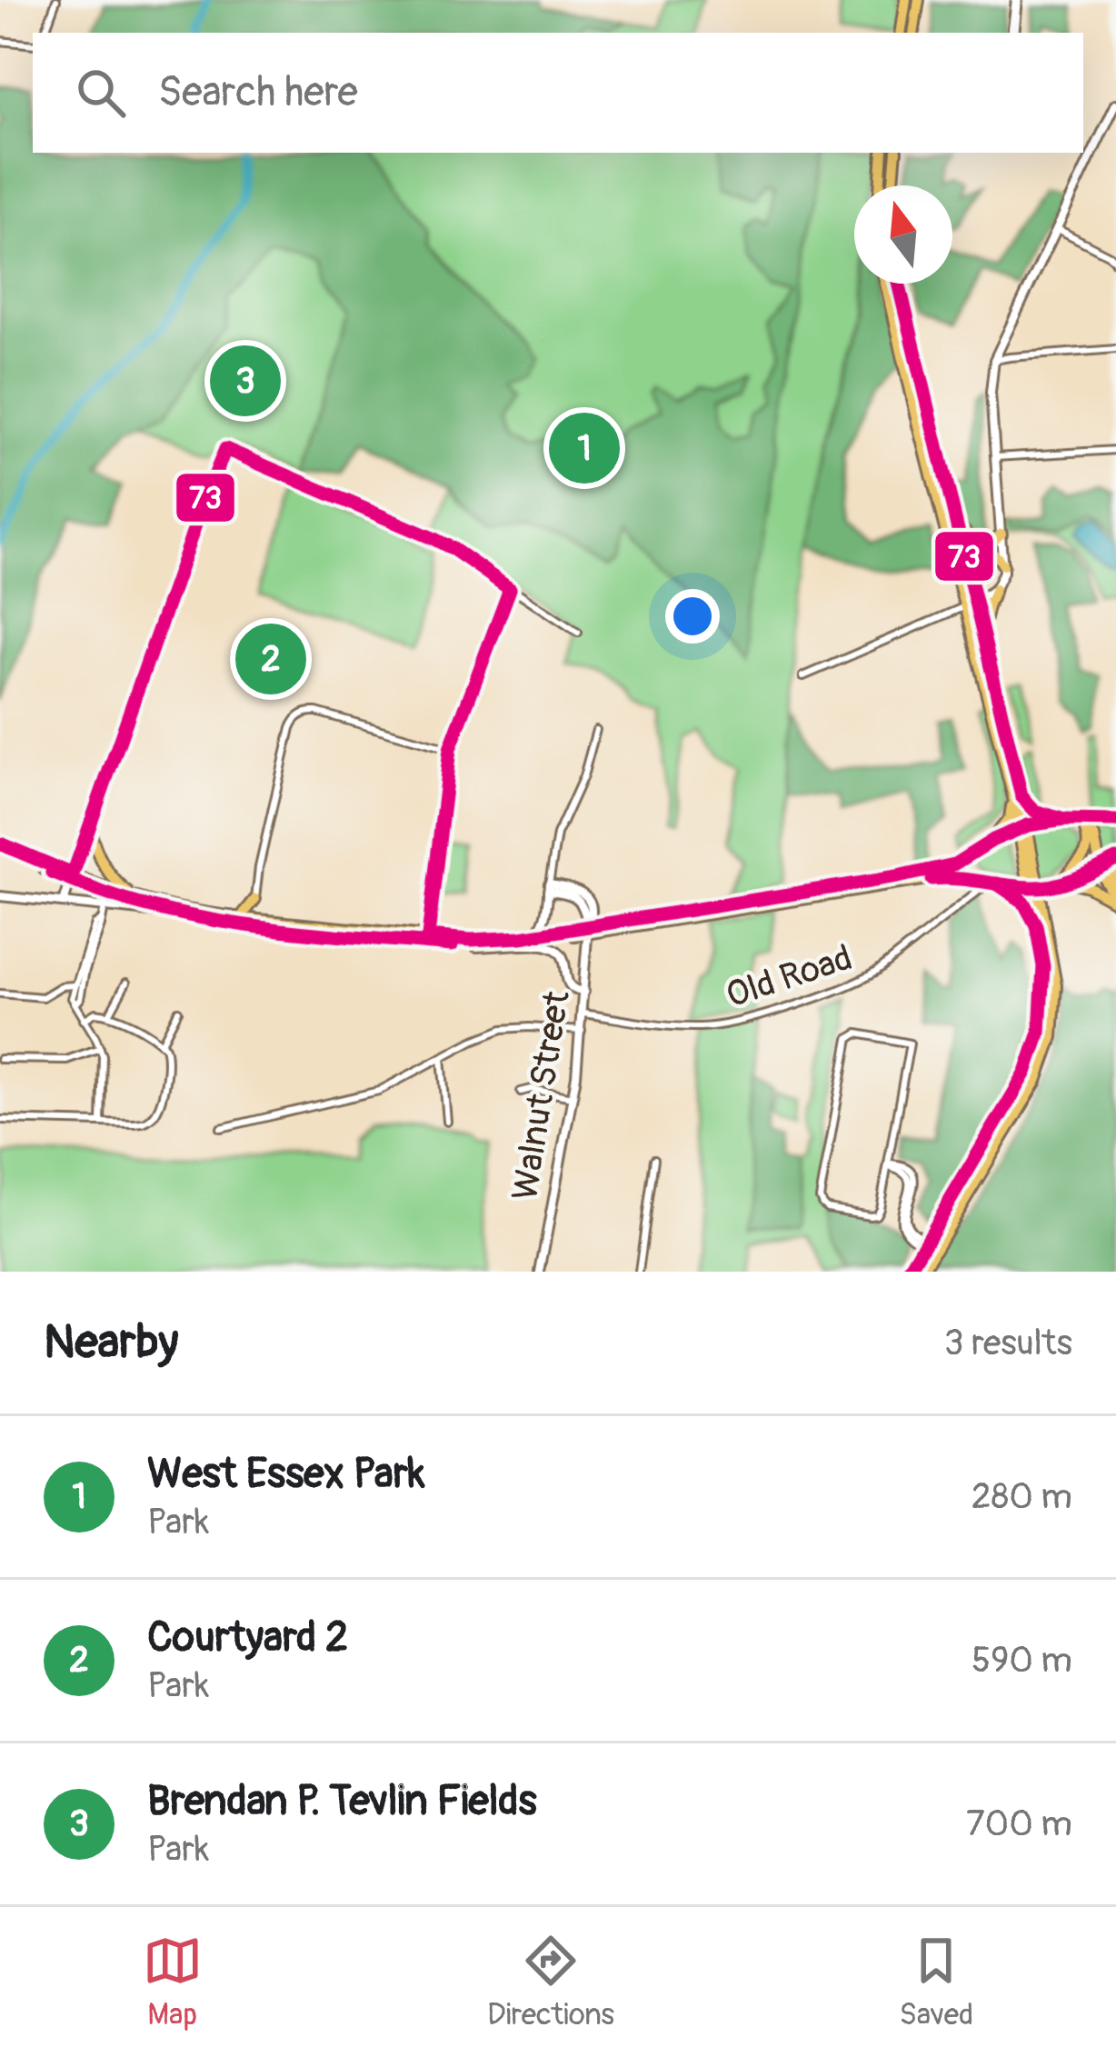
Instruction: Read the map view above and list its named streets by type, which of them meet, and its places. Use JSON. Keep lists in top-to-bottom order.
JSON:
{
  "streets": {
    "street": ["Old Road", "Walnut Street"]
  },
  "crossings": [
    ["Old Road", "Walnut Street"]
  ],
  "lines": ["transit line 73"],
  "north": "top",
  "page": {
    "search": "Search here",
    "pins": ["3", "1", "2"],
    "heading": ["Nearby", "3 results"],
    "list": [
      {
        "mark": "1",
        "name": "West Essex Park",
        "note": "Park",
        "value": "280 m"
      },
      {
        "mark": "2",
        "name": "Courtyard 2",
        "note": "Park",
        "value": "590 m"
      },
      {
        "mark": "3",
        "name": "Brendan P. Tevlin Fields",
        "note": "Park",
        "value": "700 m"
      }
    ],
    "nav": ["Map", "Directions", "Saved"]
  }
}
